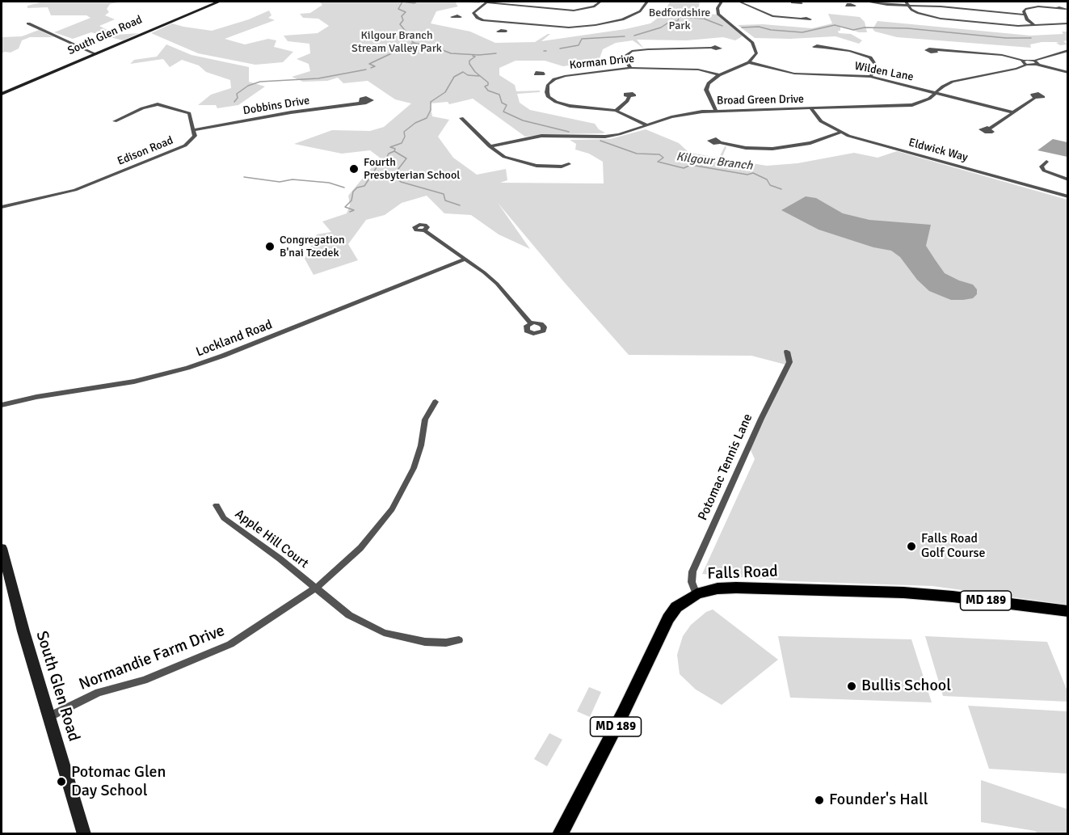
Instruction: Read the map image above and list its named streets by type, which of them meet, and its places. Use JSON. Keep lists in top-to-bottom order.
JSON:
{
  "streets": {
    "main road": ["South Glen Road", "Falls Road", "MD 189"],
    "street": [
      "Korman Drive",
      "Wilden Lane",
      "Broad Green Drive",
      "Dobbins Drive",
      "Eldwick Way",
      "Edison Road",
      "Lockland Road",
      "Potomac Tennis Lane",
      "Apple Hill Court",
      "Normandie Farm Drive"
    ]
  },
  "crossings": [
    ["South Glen Road", "Normandie Farm Drive"],
    ["Korman Drive", "Broad Green Drive"],
    ["Wilden Lane", "Broad Green Drive"],
    ["Broad Green Drive", "Eldwick Way"],
    ["Dobbins Drive", "Edison Road"],
    ["Potomac Tennis Lane", "Falls Road"],
    ["Apple Hill Court", "Normandie Farm Drive"]
  ],
  "water": ["Kilgour Branch"],
  "parks": ["Bedfordshire Park", "Kilgour Branch Stream Valley Park"],
  "places": [
    "Fourth Presbyterian School",
    "Congregation B'nai Tzedek",
    "Falls Road Golf Course",
    "Bullis School",
    "Potomac Glen Day School",
    "Founder's Hall"
  ]
}
